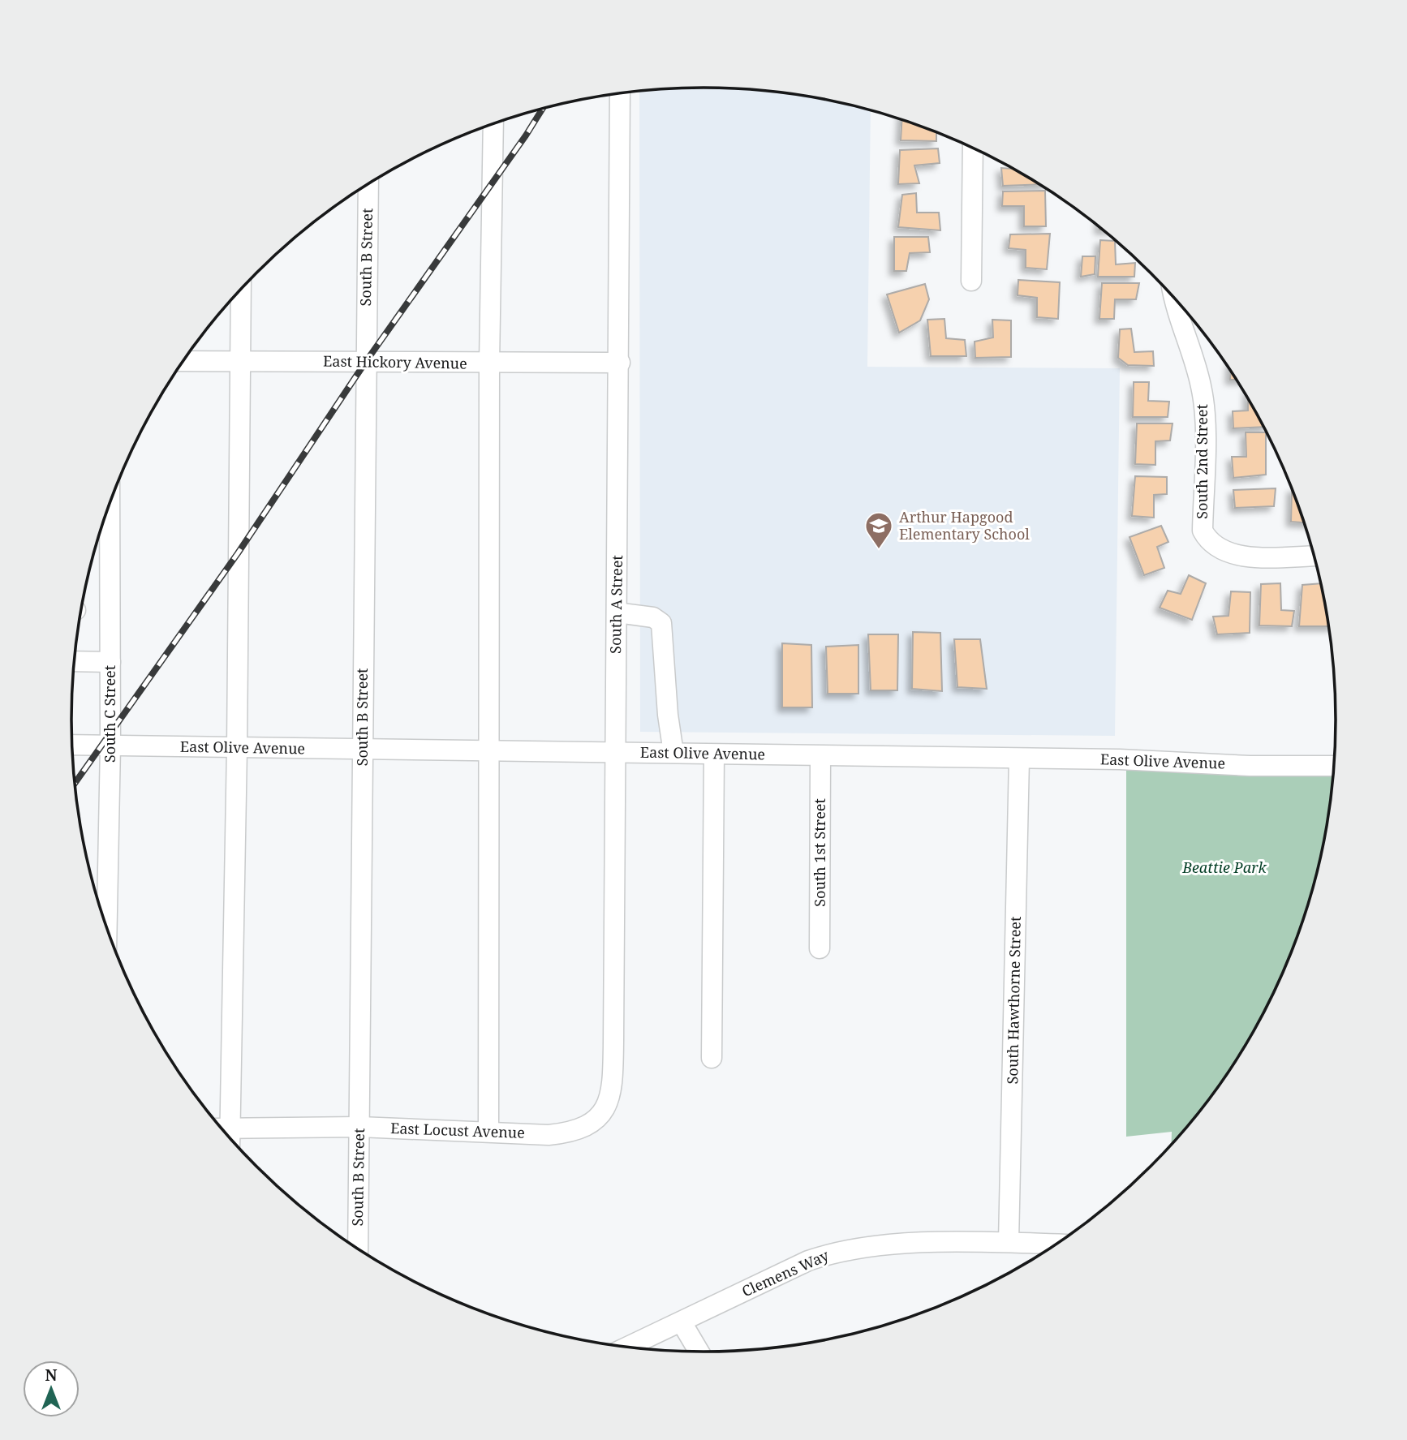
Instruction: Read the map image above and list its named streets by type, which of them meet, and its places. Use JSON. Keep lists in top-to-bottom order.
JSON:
{
  "streets": {
    "street": [
      "South B Street",
      "East Hickory Avenue",
      "South 2nd Street",
      "South A Street",
      "South C Street",
      "East Olive Avenue",
      "South 1st Street",
      "South Hawthorne Street",
      "East Locust Avenue",
      "Clemens Way"
    ]
  },
  "crossings": [
    ["South B Street", "East Hickory Avenue"],
    ["South B Street", "East Olive Avenue"],
    ["South B Street", "East Locust Avenue"],
    ["East Hickory Avenue", "South A Street"],
    ["South A Street", "East Olive Avenue"],
    ["South A Street", "East Locust Avenue"],
    ["South C Street", "East Olive Avenue"],
    ["East Olive Avenue", "South 1st Street"],
    ["East Olive Avenue", "South Hawthorne Street"],
    ["South Hawthorne Street", "Clemens Way"]
  ],
  "parks": ["Beattie Park"],
  "places": {
    "school or university": ["Arthur Hapgood Elementary School"]
  },
  "north": "top"
}
